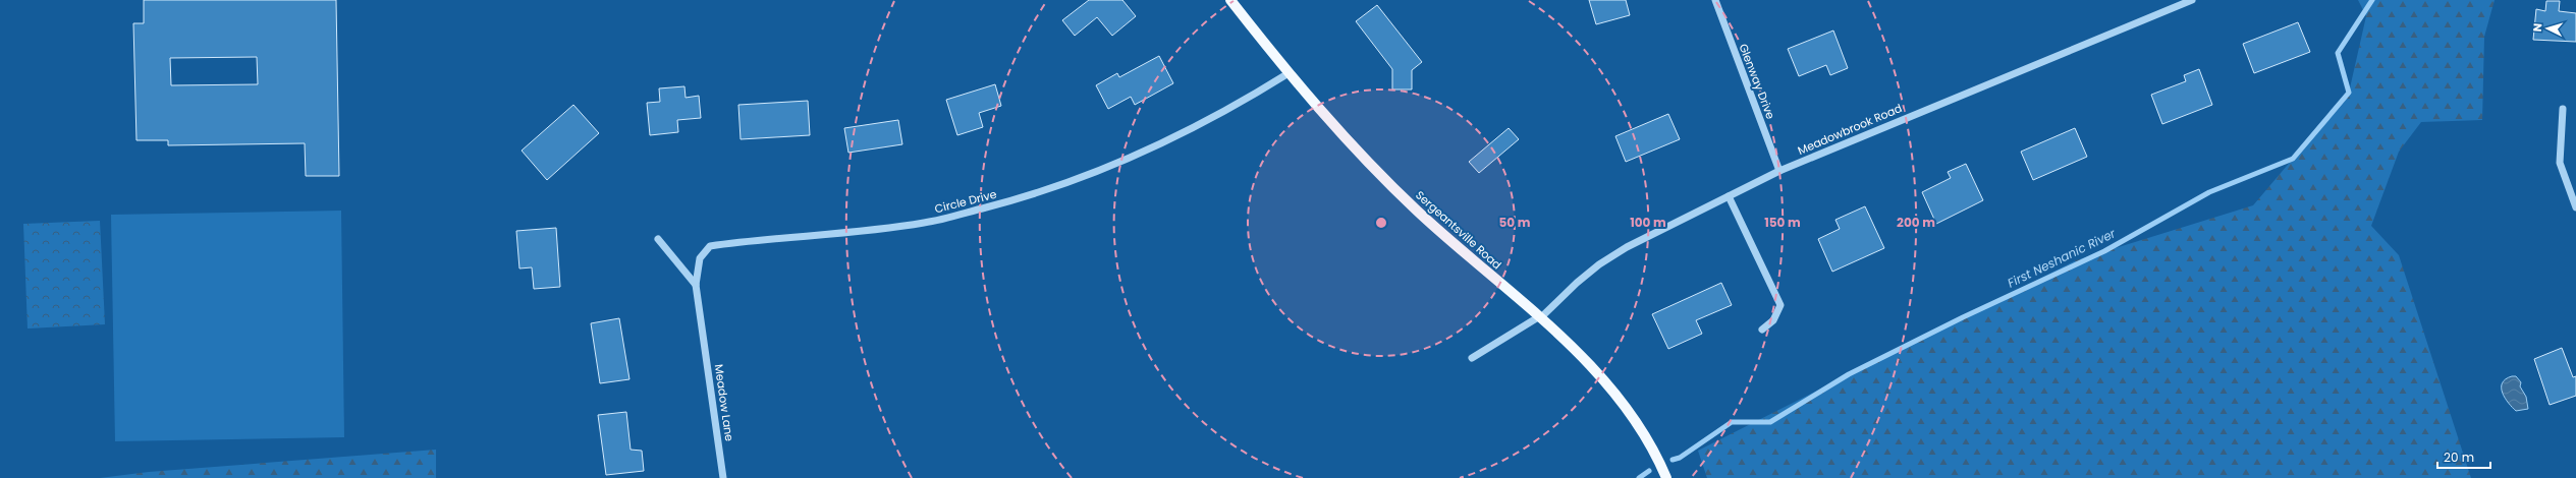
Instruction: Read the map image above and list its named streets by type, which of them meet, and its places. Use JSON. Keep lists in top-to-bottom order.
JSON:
{
  "streets": {
    "main road": ["Sergeantsville Road"],
    "street": [
      "Glenway Drive",
      "Meadowbrook Road",
      "Circle Drive",
      "Meadow Lane"
    ]
  },
  "crossings": [
    ["Glenway Drive", "Meadowbrook Road"],
    ["Meadowbrook Road", "Sergeantsville Road"],
    ["Circle Drive", "Sergeantsville Road"],
    ["Circle Drive", "Meadow Lane"]
  ],
  "water": ["First Neshanic River"],
  "scale_bar": "20 m",
  "north": "left",
  "rings": [
    "50 m",
    "100 m",
    "150 m",
    "200 m"
  ]
}
